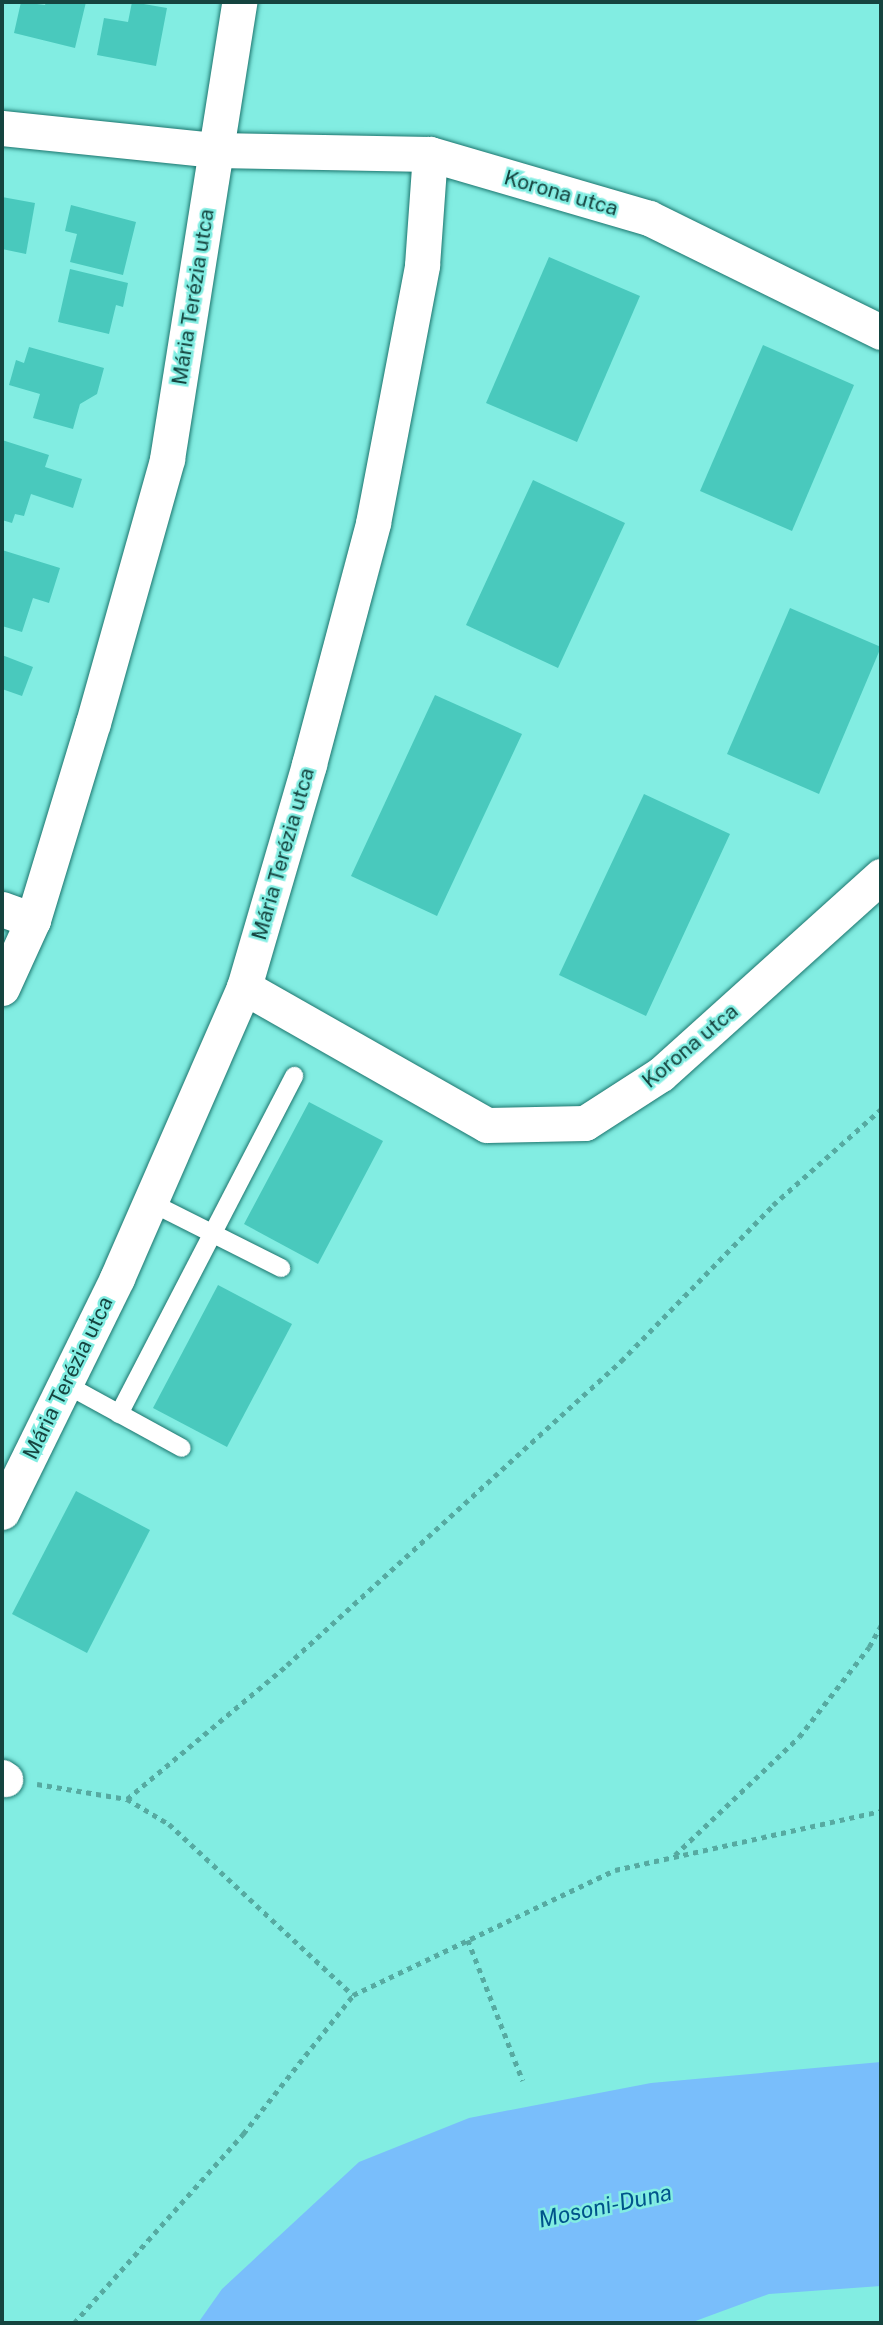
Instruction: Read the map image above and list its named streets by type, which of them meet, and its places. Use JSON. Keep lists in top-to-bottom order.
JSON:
{
  "streets": {
    "street": ["Korona utca", "Mária Terézia utca"]
  },
  "crossings": [
    ["Korona utca", "Mária Terézia utca"]
  ],
  "water": ["Mosoni-Duna"]
}
